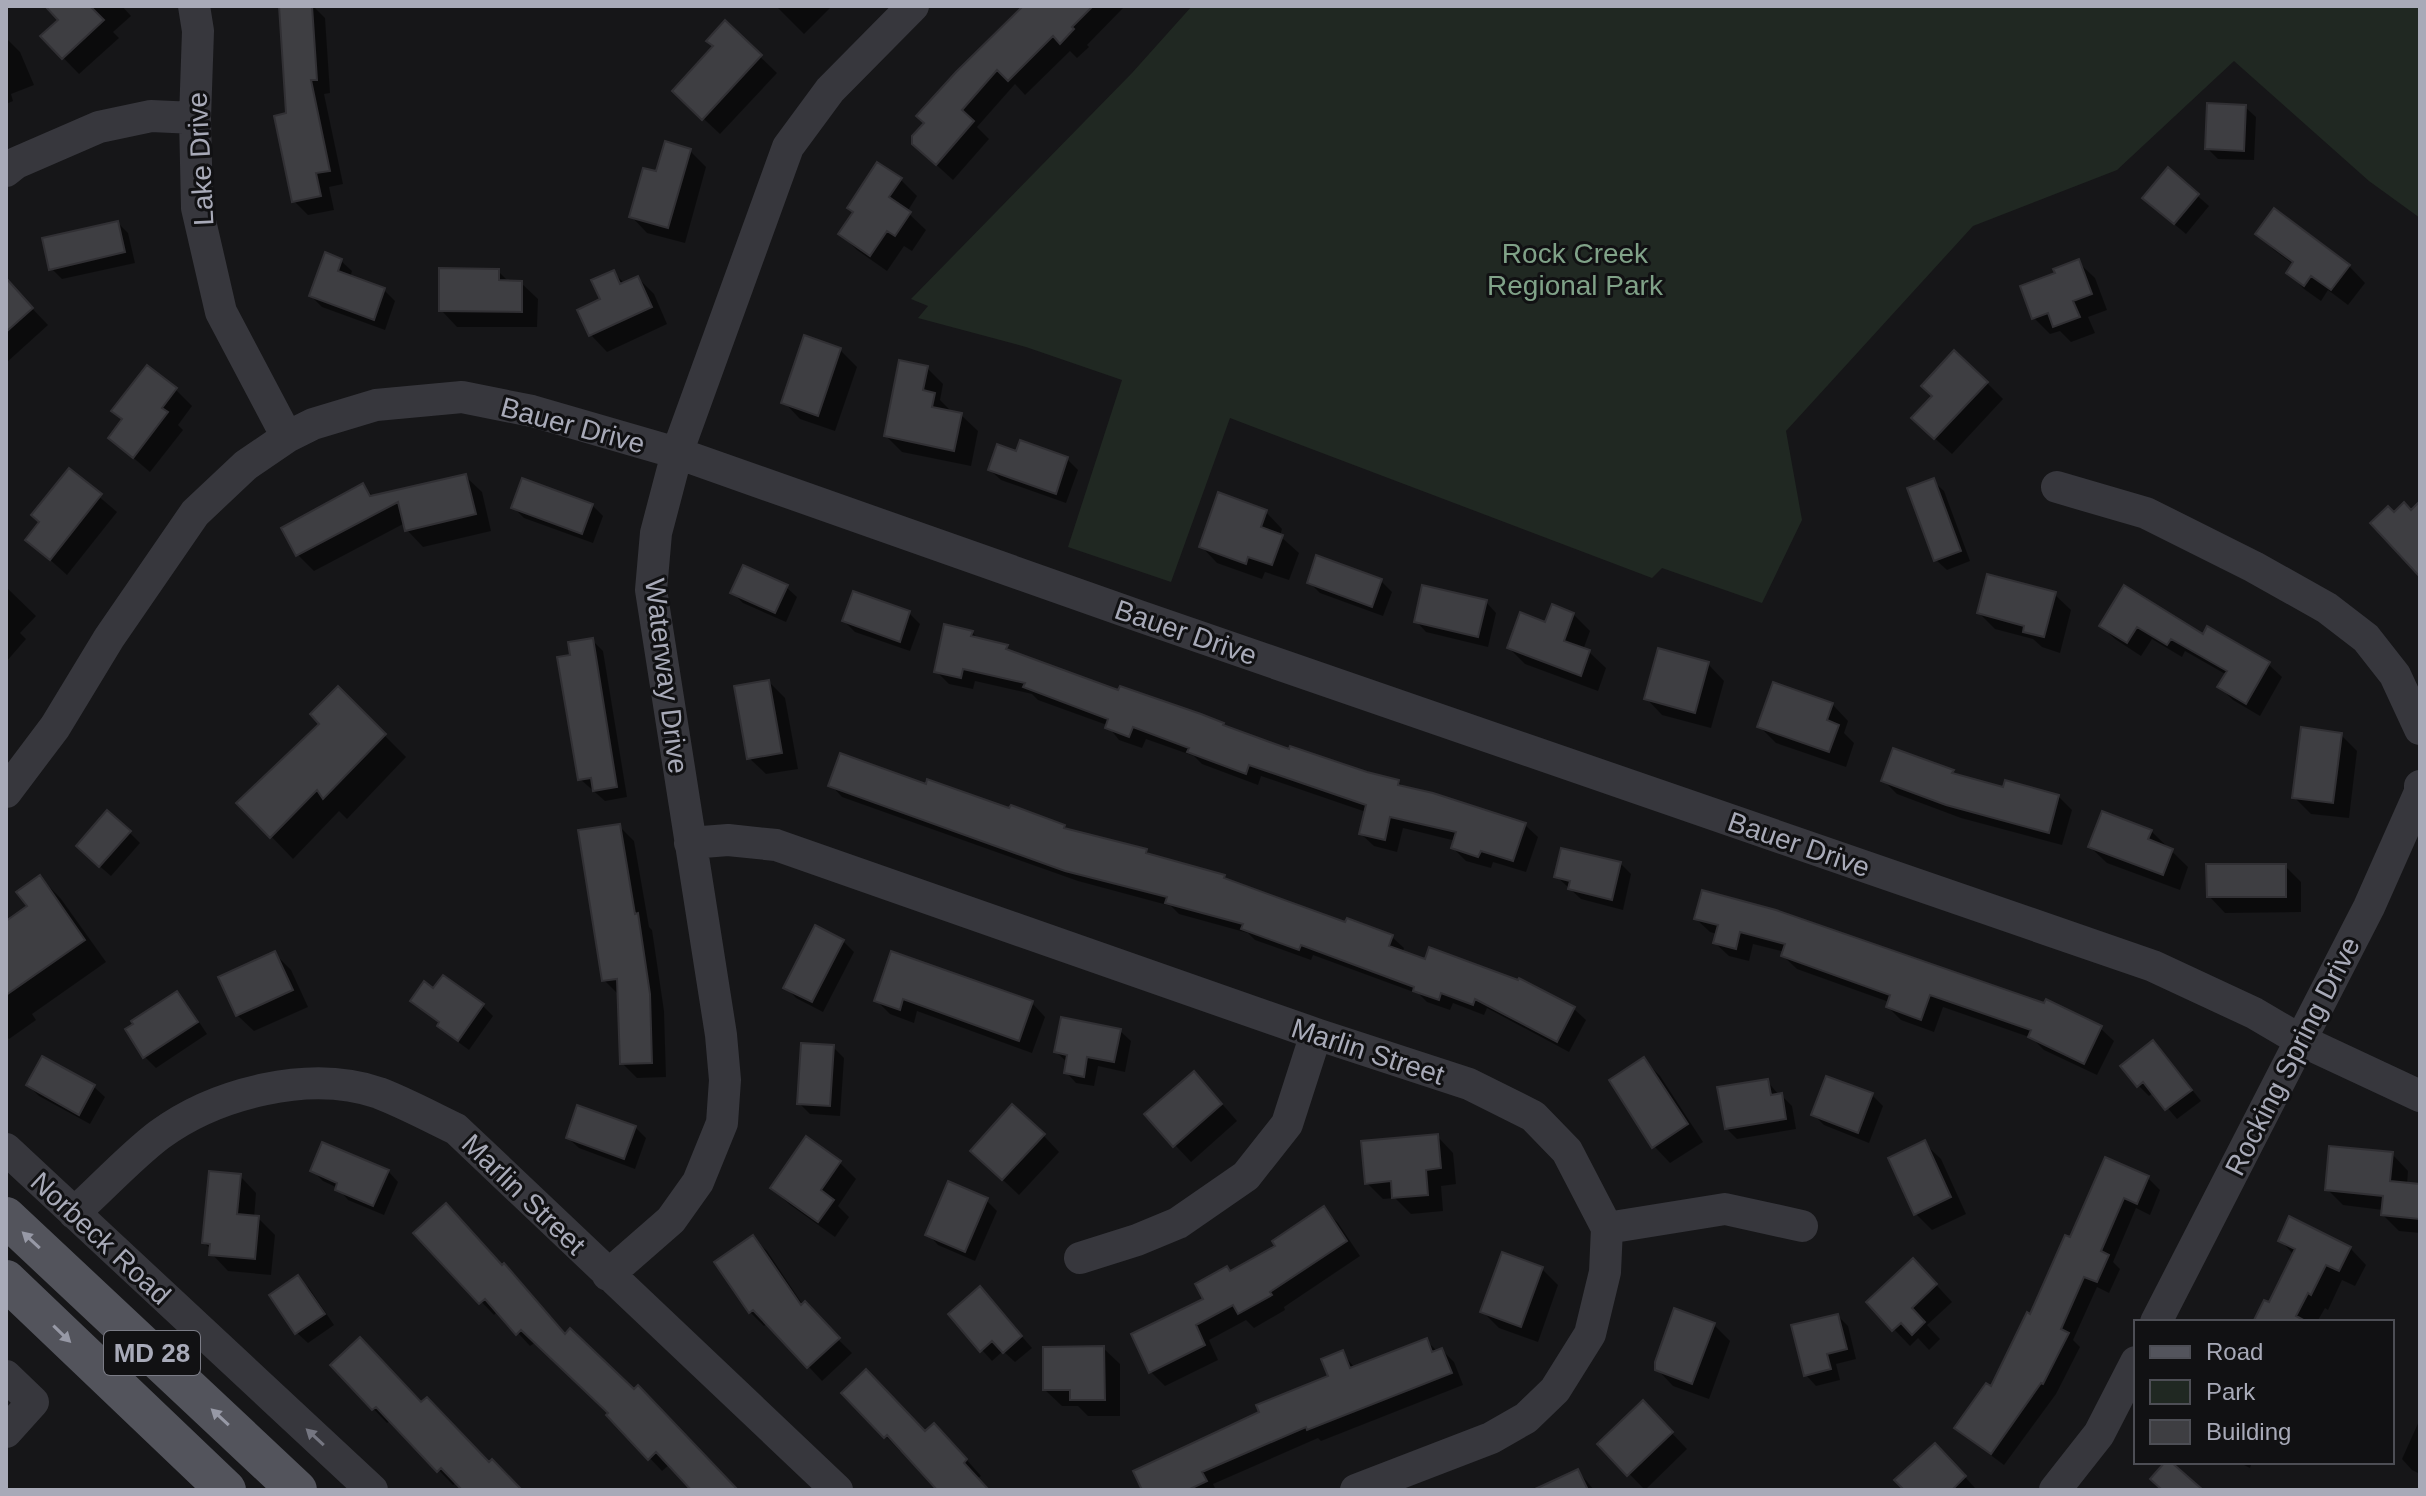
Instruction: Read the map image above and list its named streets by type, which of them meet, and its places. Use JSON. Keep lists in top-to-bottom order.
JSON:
{
  "streets": {
    "main road": ["Norbeck Road", "MD 28"],
    "street": [
      "Lake Drive",
      "Bauer Drive",
      "Waterway Drive",
      "Marlin Street",
      "Rocking Spring Drive"
    ]
  },
  "crossings": [
    ["Lake Drive", "Bauer Drive"],
    ["Bauer Drive", "Waterway Drive"],
    ["Bauer Drive", "Rocking Spring Drive"],
    ["Waterway Drive", "Marlin Street"],
    ["Marlin Street", "Norbeck Road"]
  ],
  "one_way": ["Norbeck Road"],
  "parks": ["Rock Creek Regional Park"],
  "legend": ["Road", "Park", "Building"]
}
